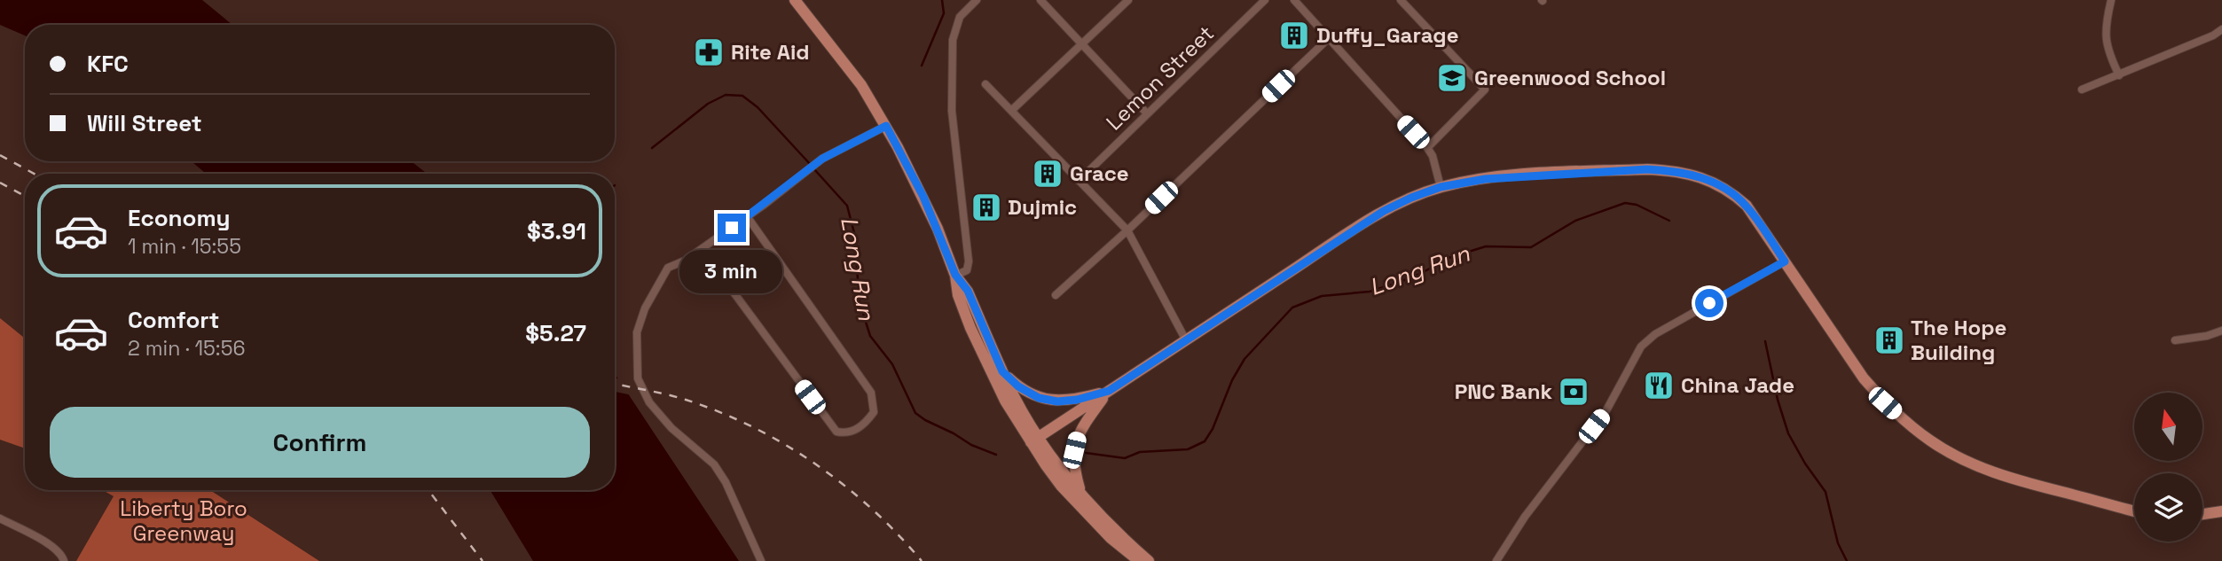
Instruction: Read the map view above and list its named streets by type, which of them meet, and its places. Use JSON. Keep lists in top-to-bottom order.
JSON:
{
  "streets": {
    "street": ["Lemon Street"]
  },
  "water": ["Long Run"],
  "parks": ["Liberty Boro Greenway"],
  "places": {
    "building": [
      "Duffy_Garage",
      "Grace",
      "Dujmic",
      "The Hope Building"
    ],
    "pharmacy": ["Rite Aid"],
    "school or university": ["Greenwood School"],
    "restaurant": ["China Jade"],
    "bank": ["PNC Bank"]
  },
  "north": "top",
  "page": {
    "banner": ["KFC", "Will Street"],
    "list": [
      {
        "name": "Economy",
        "note": "1 min · 15:55",
        "value": "$3.91"
      },
      {
        "name": "Comfort",
        "note": "2 min · 15:56",
        "value": "$5.27"
      }
    ],
    "bubble": "3 min",
    "buttons": "Confirm"
  }
}
